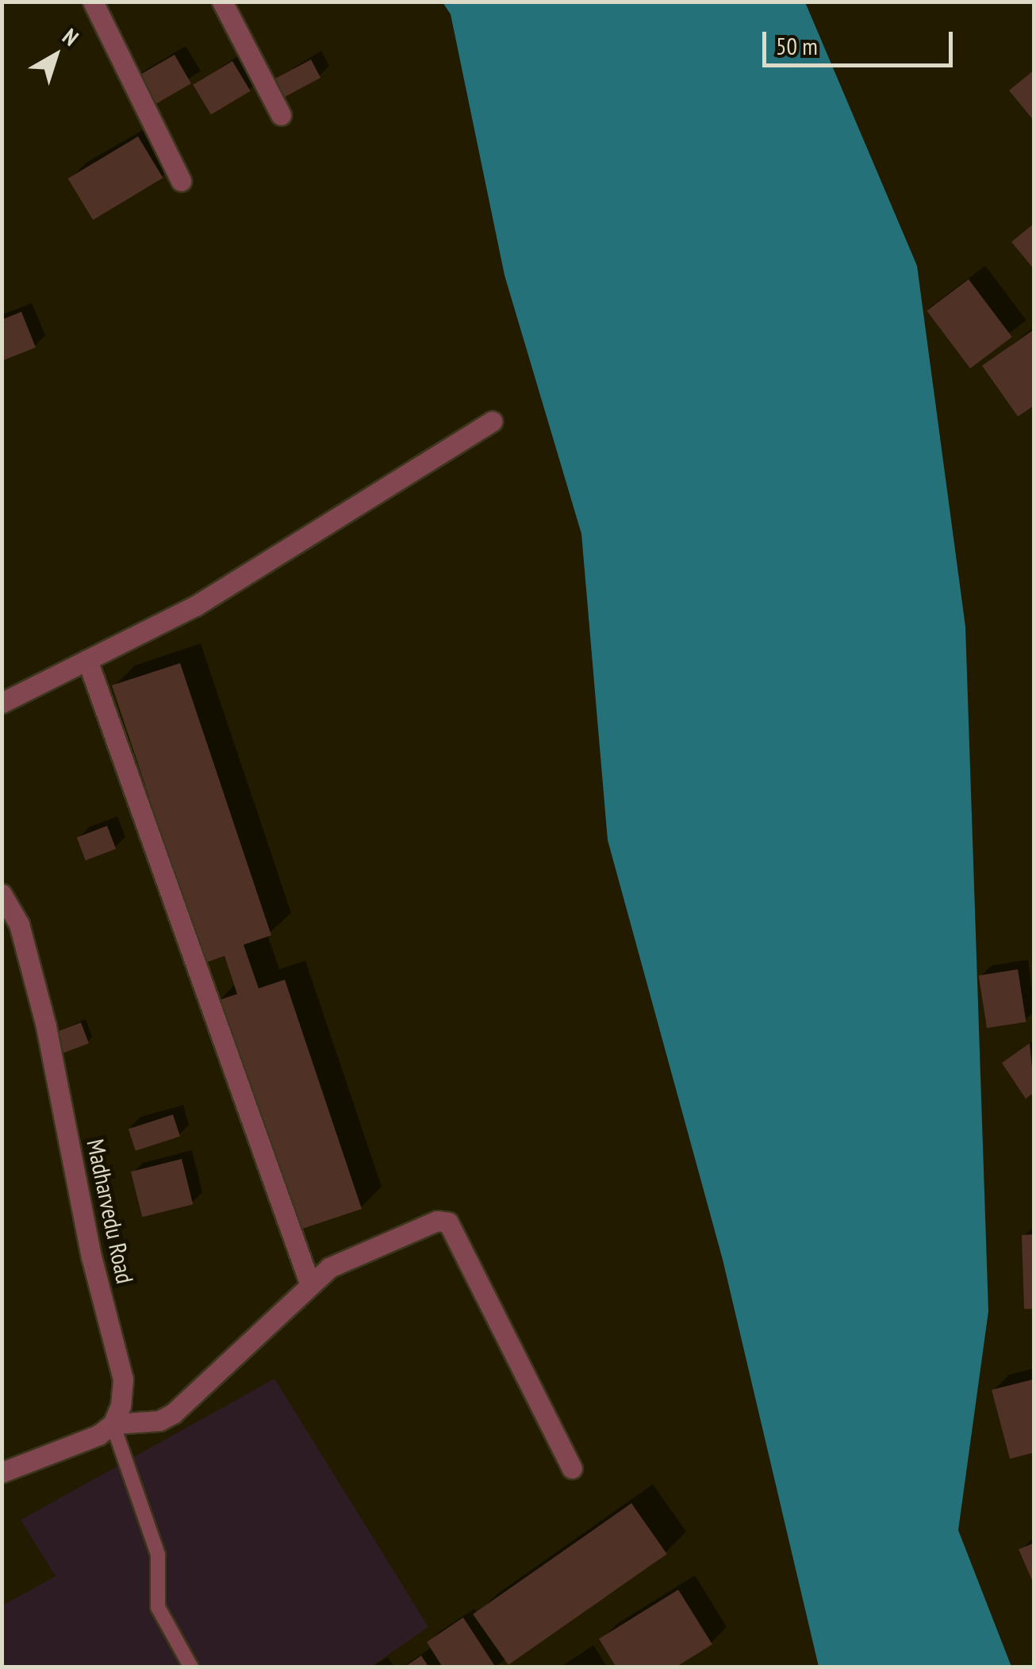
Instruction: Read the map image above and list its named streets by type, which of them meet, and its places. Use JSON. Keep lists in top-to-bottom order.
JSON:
{
  "streets": {
    "street": ["Madharvedu Road"]
  },
  "scale_bar": "50 m",
  "north": "top right"
}
